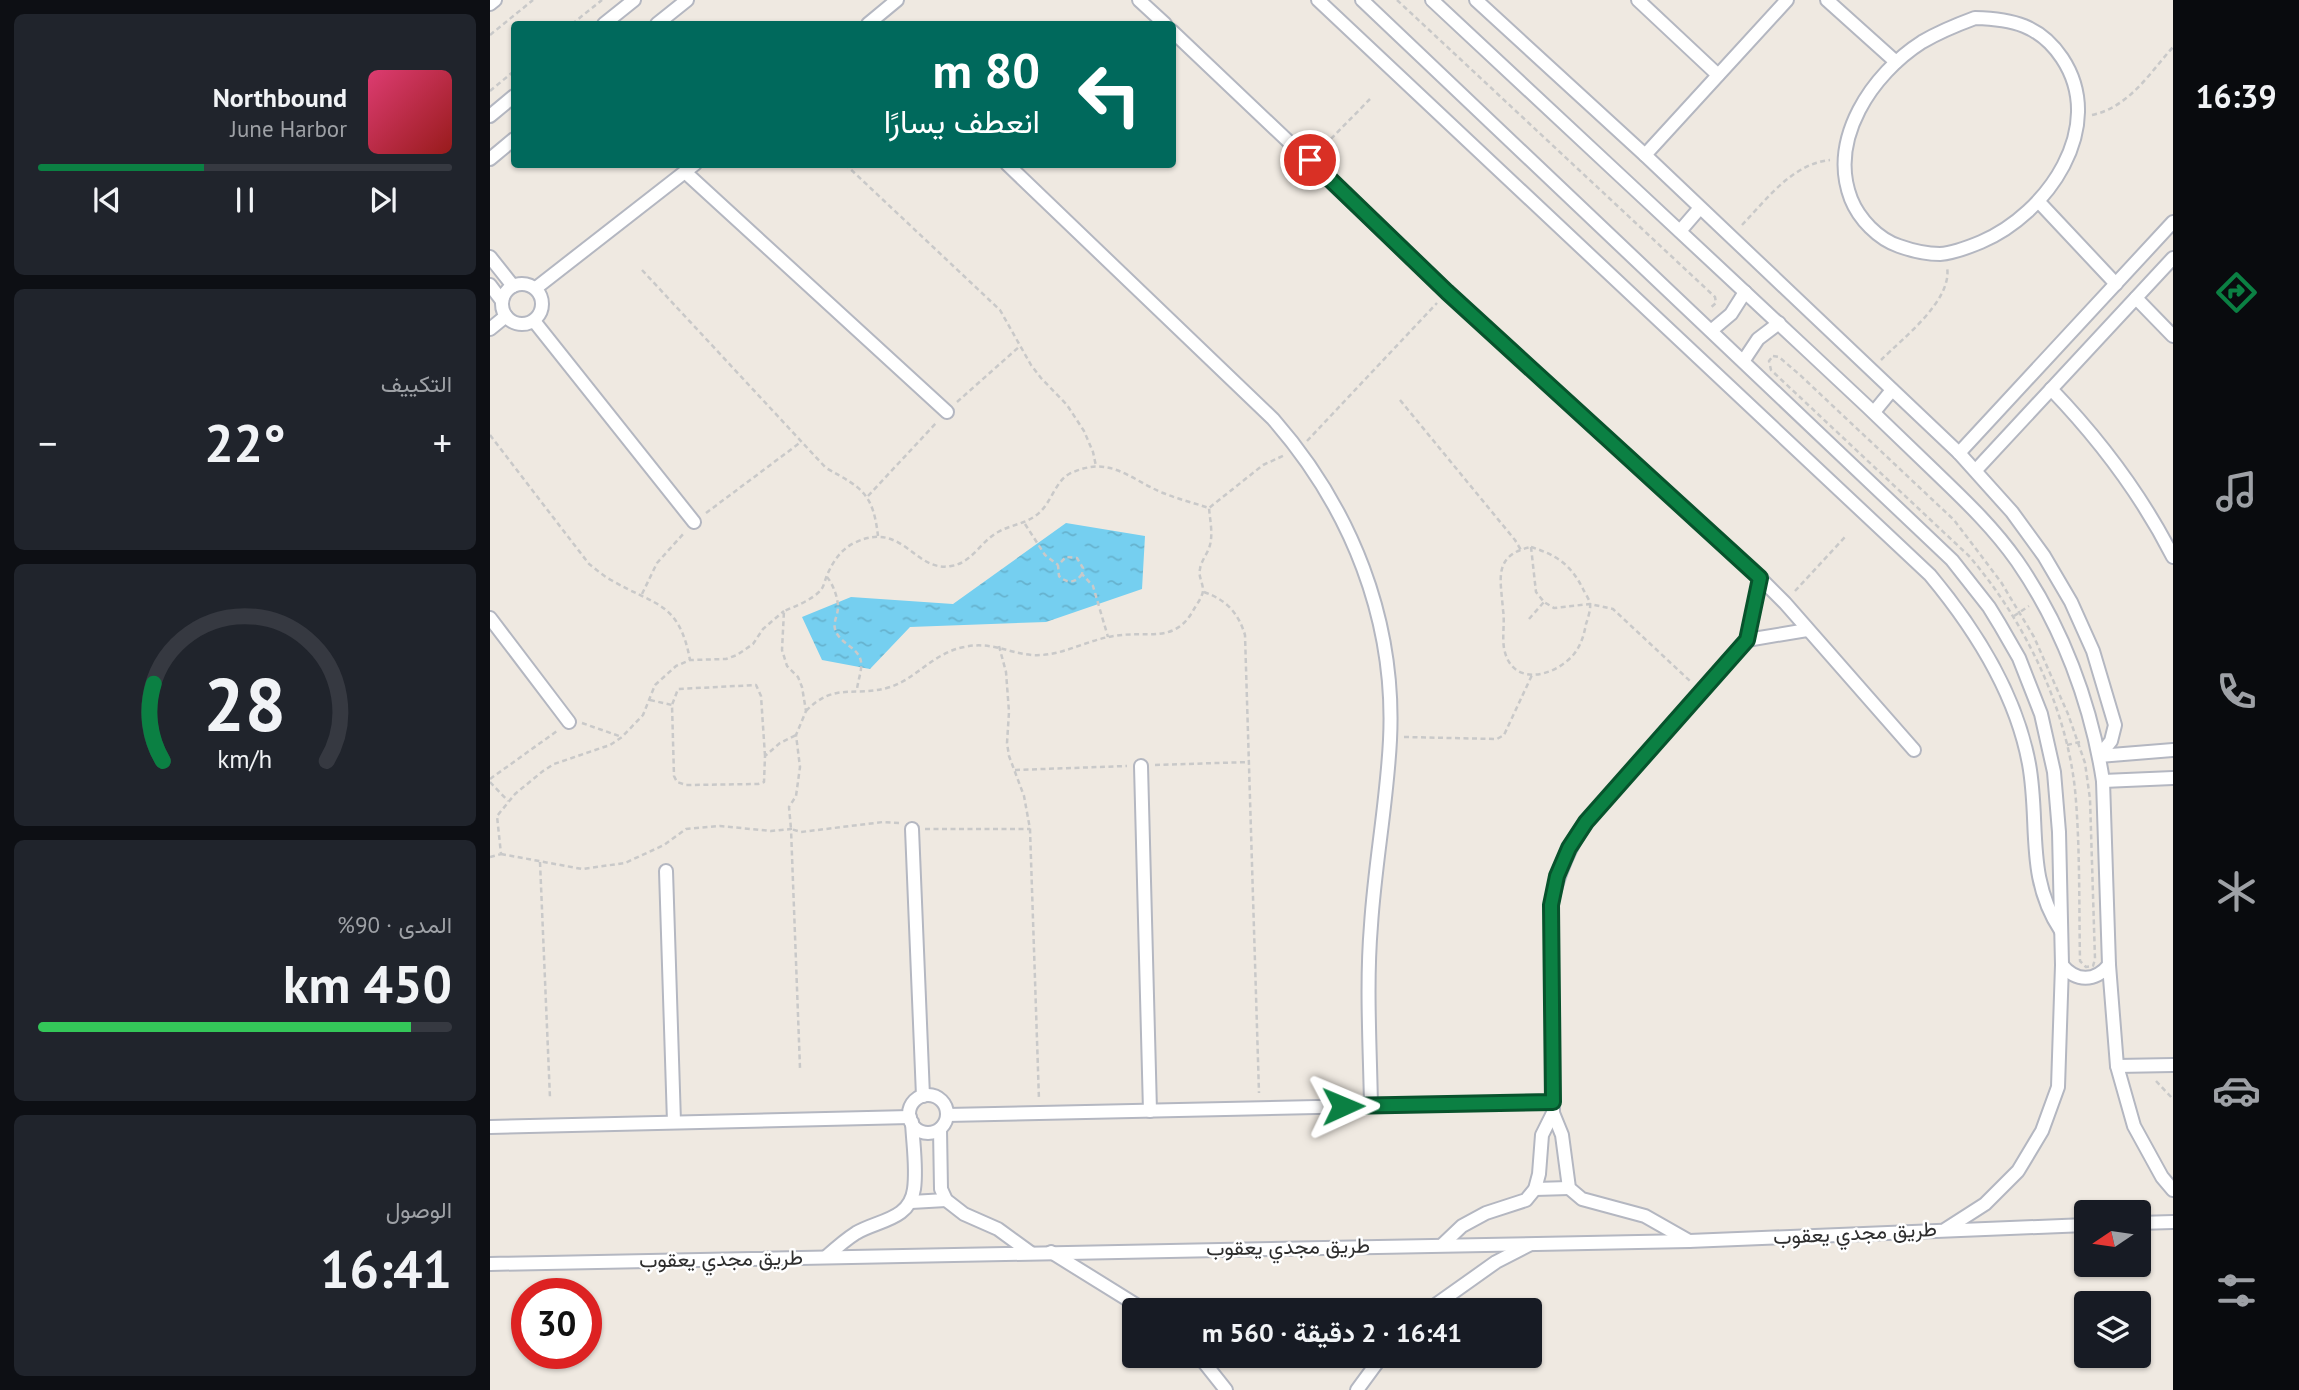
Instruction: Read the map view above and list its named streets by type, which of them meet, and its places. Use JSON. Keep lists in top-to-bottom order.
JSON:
{
  "streets": {
    "street": ["طريق مجدي يعقوب"]
  },
  "north": "left",
  "page": {
    "tabs": "16:39",
    "turn": ["80 m", "انعطف يسارًا"],
    "song": ["Northbound", "June Harbor"],
    "tile": [
      "التكييف",
      ["المدى · 90%", "450 km"],
      ["الوصول", "16:41"]
    ],
    "heat": ["−", "22°", "+"],
    "limit": "30",
    "trip": "16:41 · 2 دقيقة · 560 m",
    "gauge": ["28", "km/h"]
  }
}
